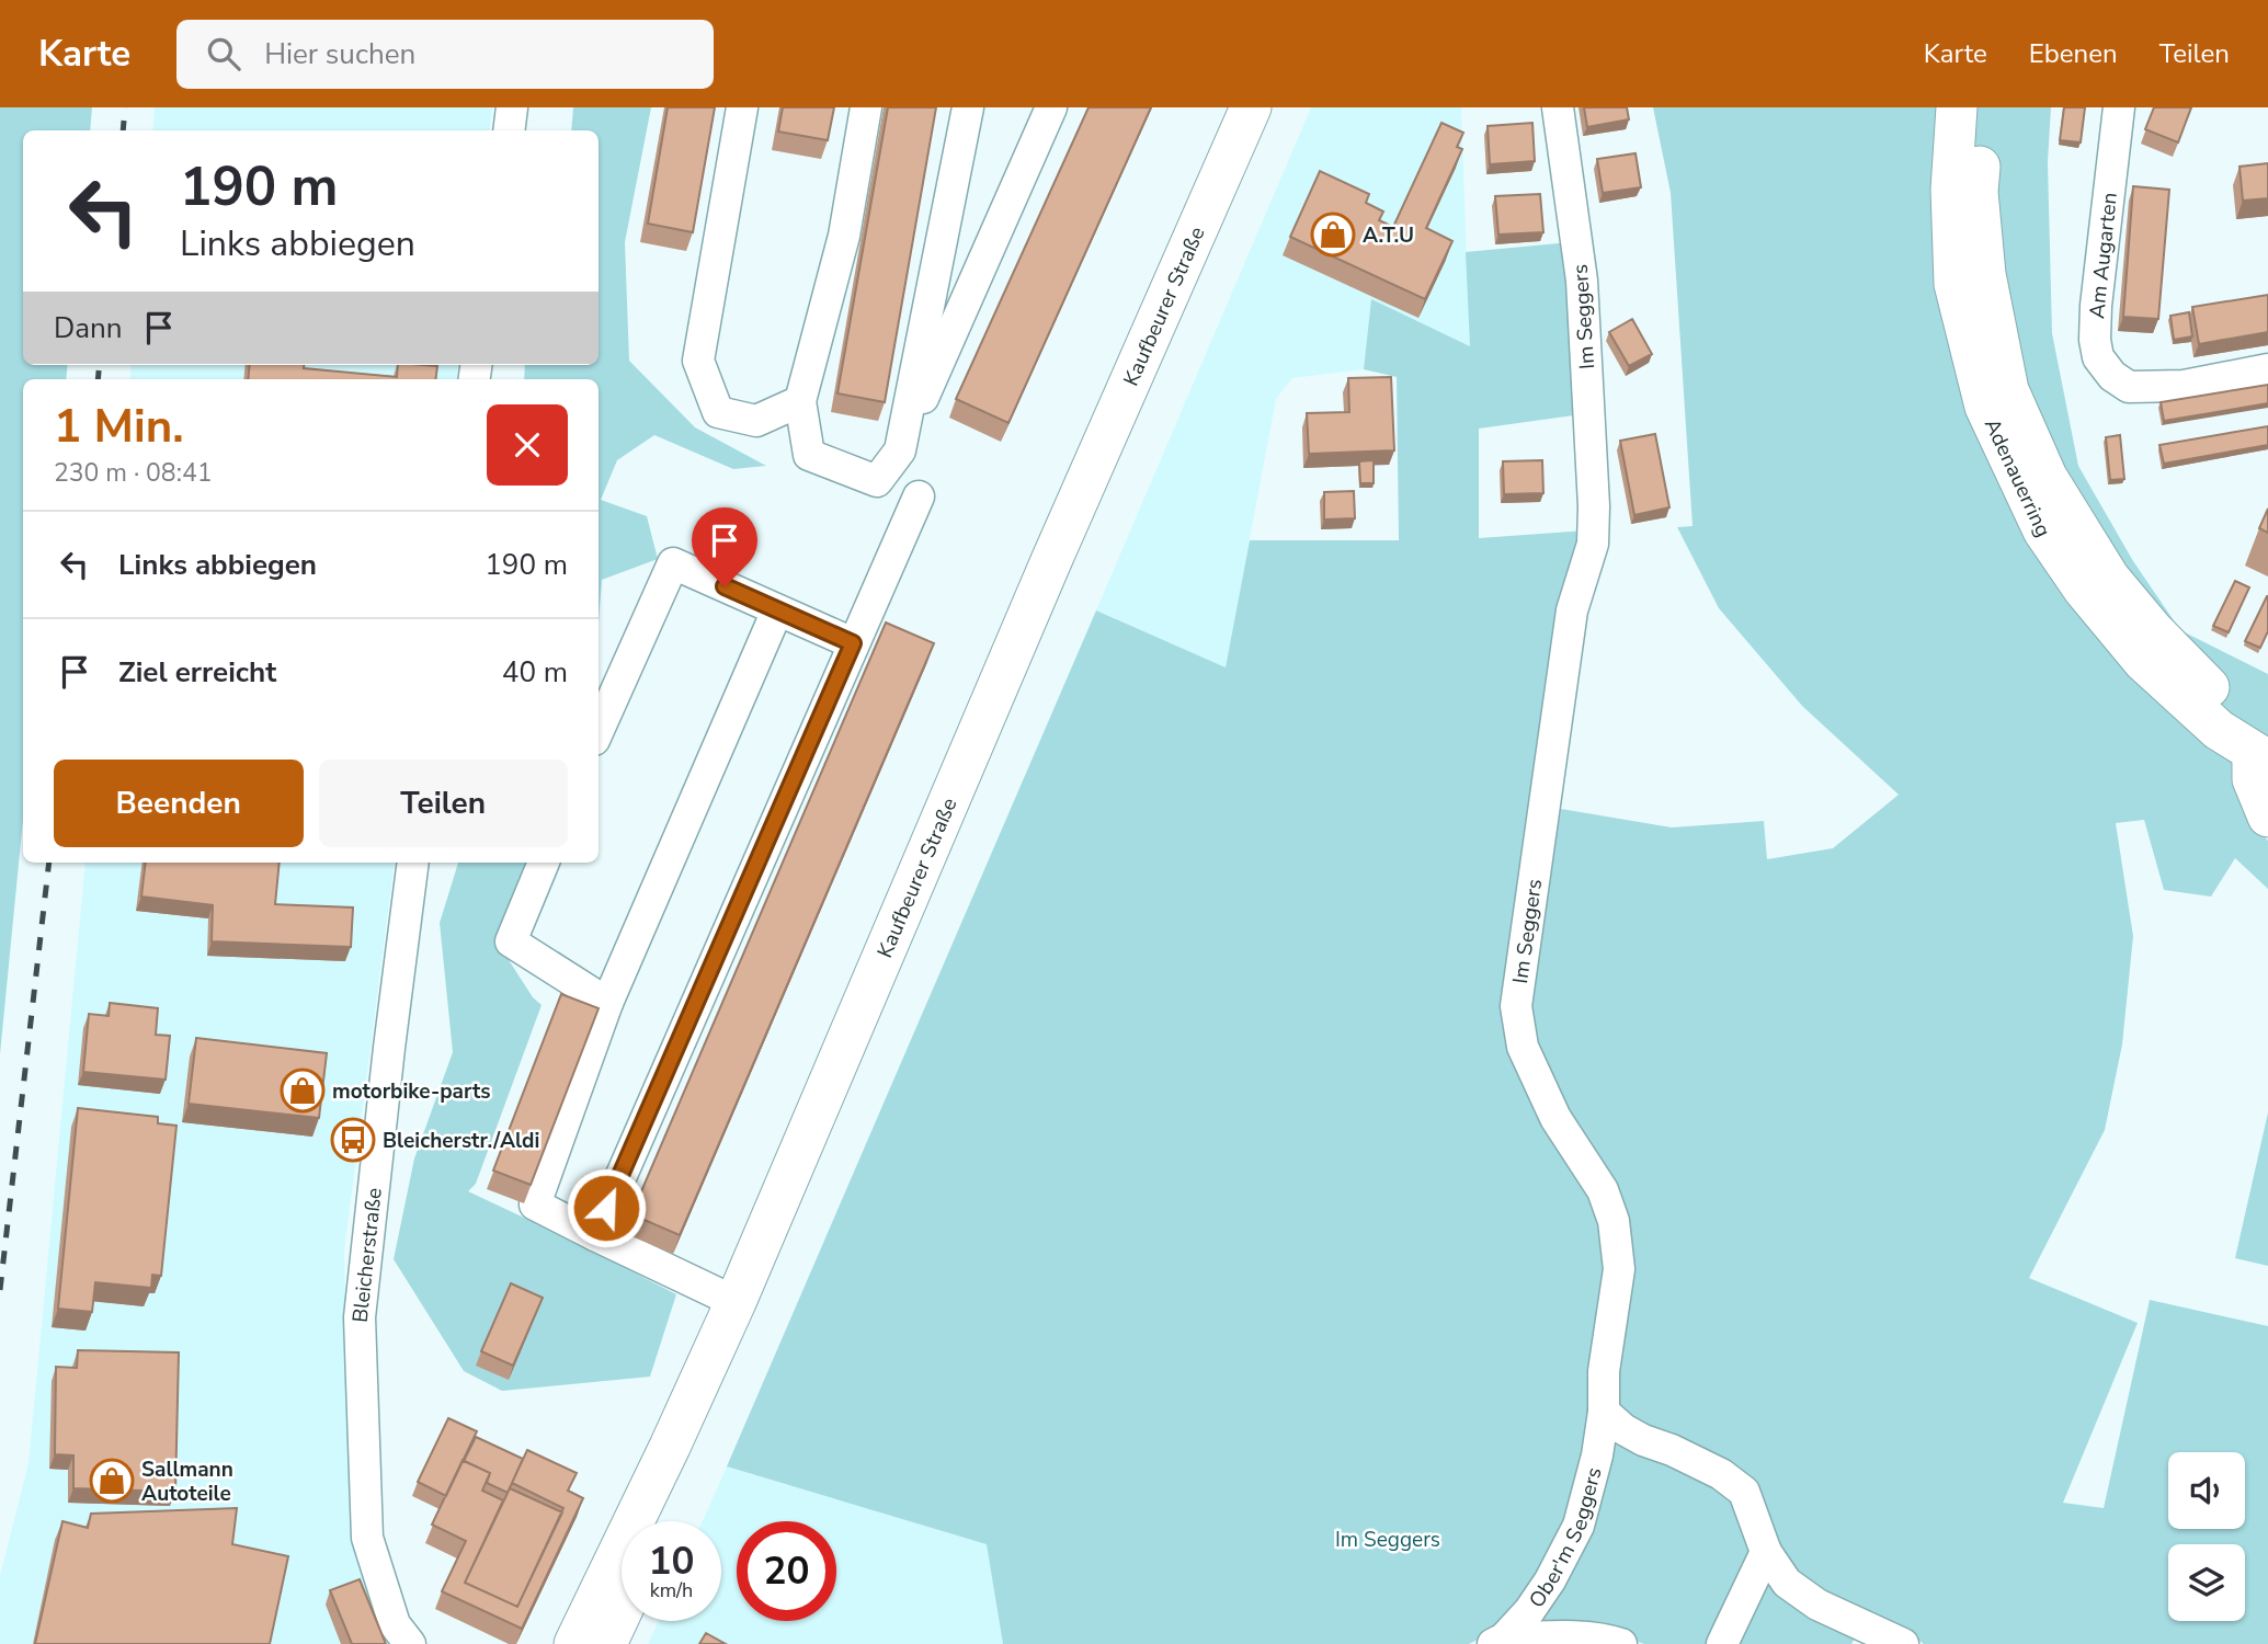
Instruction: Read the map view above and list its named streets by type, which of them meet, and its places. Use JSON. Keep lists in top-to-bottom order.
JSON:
{
  "streets": {
    "main road": ["Kaufbeurer Straße", "Adenauerring"],
    "street": [
      "Am Augarten",
      "Im Seggers",
      "Bleicherstraße",
      "Ober'm Seggers"
    ]
  },
  "crossings": [
    ["Im Seggers", "Ober'm Seggers"]
  ],
  "parks": ["Im Seggers"],
  "places": {
    "shop": ["A.T.U", "motorbike-parts", "Sallmann Autoteile"],
    "bus stop": ["Bleicherstr./Aldi"]
  },
  "page": {
    "header": "Karte",
    "search": "Hier suchen",
    "nav": ["Karte", "Ebenen", "Teilen"],
    "turn": ["190 m", "Links abbiegen"],
    "then": "Dann",
    "heading": ["1 Min.", "230 m · 08:41"],
    "list": [
      {
        "name": "Links abbiegen",
        "value": "190 m"
      },
      {
        "name": "Ziel erreicht",
        "value": "40 m"
      }
    ],
    "buttons": ["Beenden", "Teilen"],
    "speed": "10 km/h",
    "limit": "20"
  }
}
